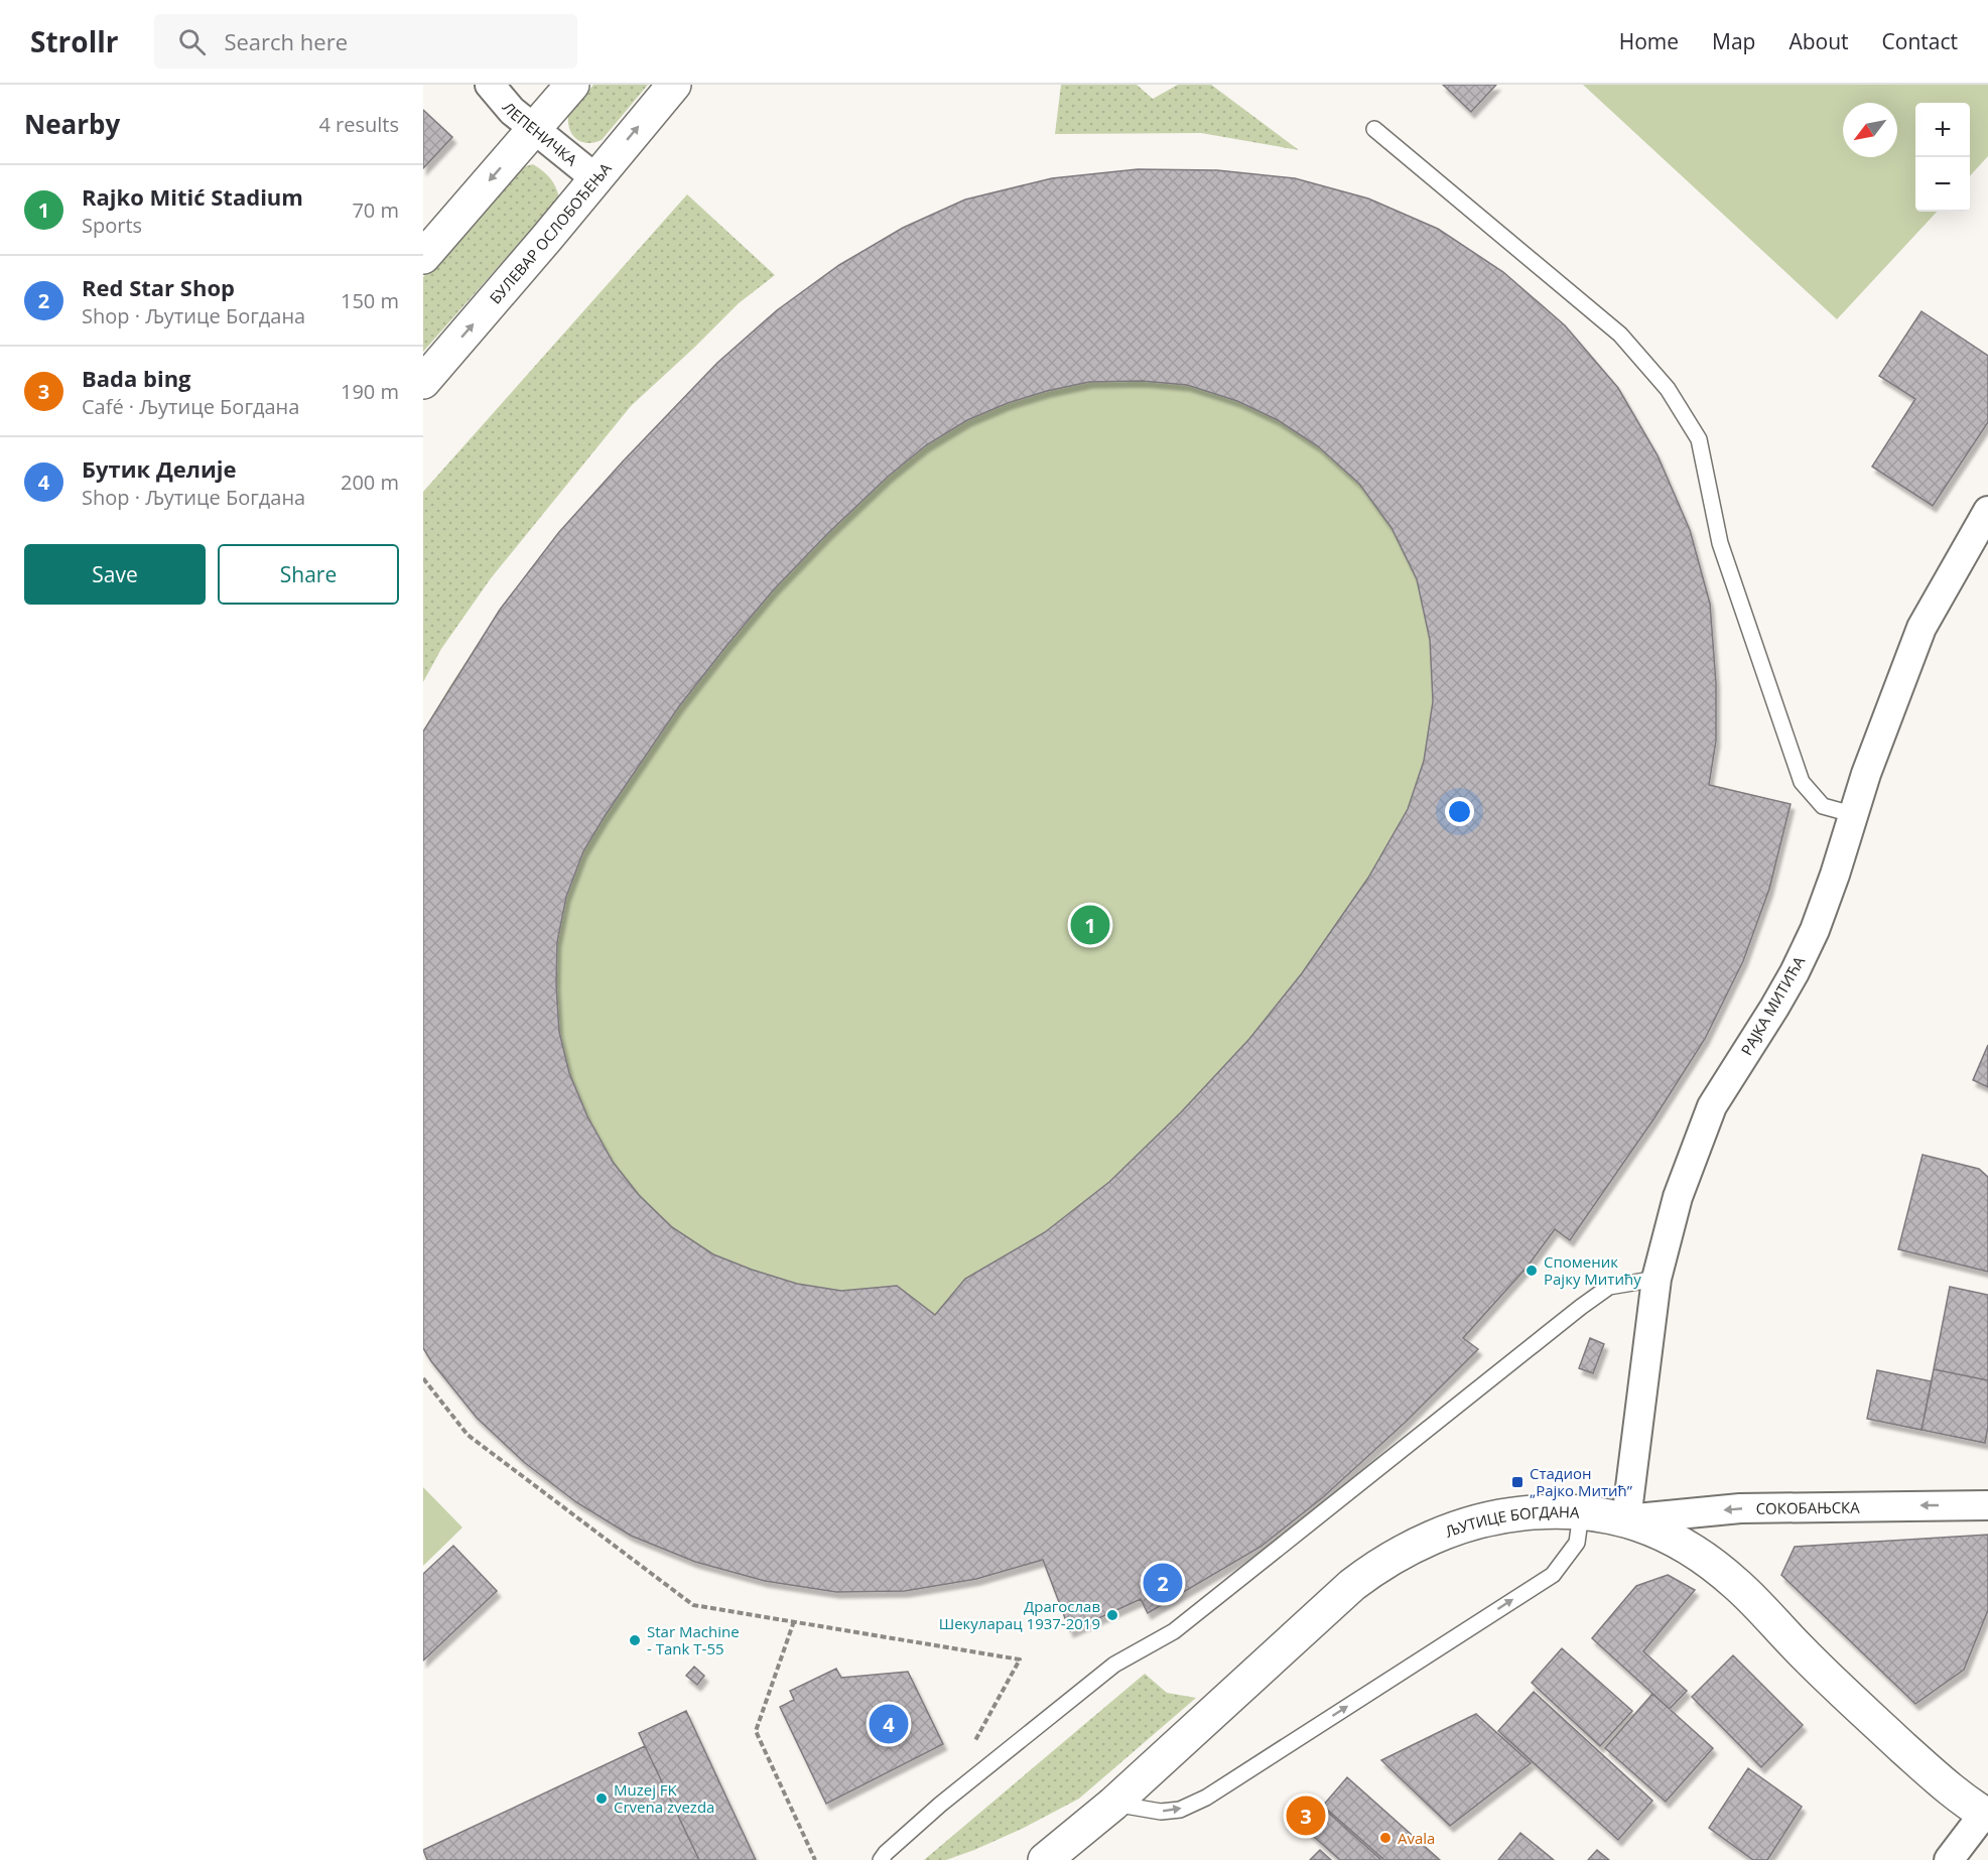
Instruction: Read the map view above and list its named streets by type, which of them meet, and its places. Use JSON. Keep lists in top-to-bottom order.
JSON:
{
  "streets": {
    "street": [
      "ЛЕПЕНИЧКА",
      "БУЛЕВАР ОСЛОБОЂЕЊА",
      "РАЈКА МИТИЋА",
      "СОКОБАЊСКА",
      "ЉУТИЦЕ БОГДАНА"
    ]
  },
  "crossings": [
    ["ЛЕПЕНИЧКА", "БУЛЕВАР ОСЛОБОЂЕЊА"],
    ["РАЈКА МИТИЋА", "СОКОБАЊСКА"],
    ["РАЈКА МИТИЋА", "ЉУТИЦЕ БОГДАНА"],
    ["СОКОБАЊСКА", "ЉУТИЦЕ БОГДАНА"]
  ],
  "one_way": ["СОКОБАЊСКА"],
  "places": {
    "other": [
      "Споменик Рајку Митићу",
      "Драгослав Шекуларац 1937-2019",
      "Star Machine - Tank T-55",
      "Muzej FK Crvena zvezda",
      "Avala"
    ],
    "transit": ["Стадион „Рајко Митић”"]
  },
  "north": "bottom left",
  "page": {
    "header": "Strollr",
    "search": "Search here",
    "nav": [
      "Home",
      "Map",
      "About",
      "Contact"
    ],
    "heading": ["Nearby", "4 results"],
    "map_buttons": ["+", "−"],
    "list": [
      {
        "mark": "1",
        "name": "Rajko Mitić Stadium",
        "note": "Sports",
        "value": "70 m"
      },
      {
        "mark": "2",
        "name": "Red Star Shop",
        "note": "Shop · Љутице Богдана",
        "value": "150 m"
      },
      {
        "mark": "3",
        "name": "Bada bing",
        "note": "Café · Љутице Богдана",
        "value": "190 m"
      },
      {
        "mark": "4",
        "name": "Бутик Делије",
        "note": "Shop · Љутице Богдана",
        "value": "200 m"
      }
    ],
    "buttons": ["Save", "Share"],
    "pins": [
      "1",
      "2",
      "4",
      "3"
    ]
  }
}
